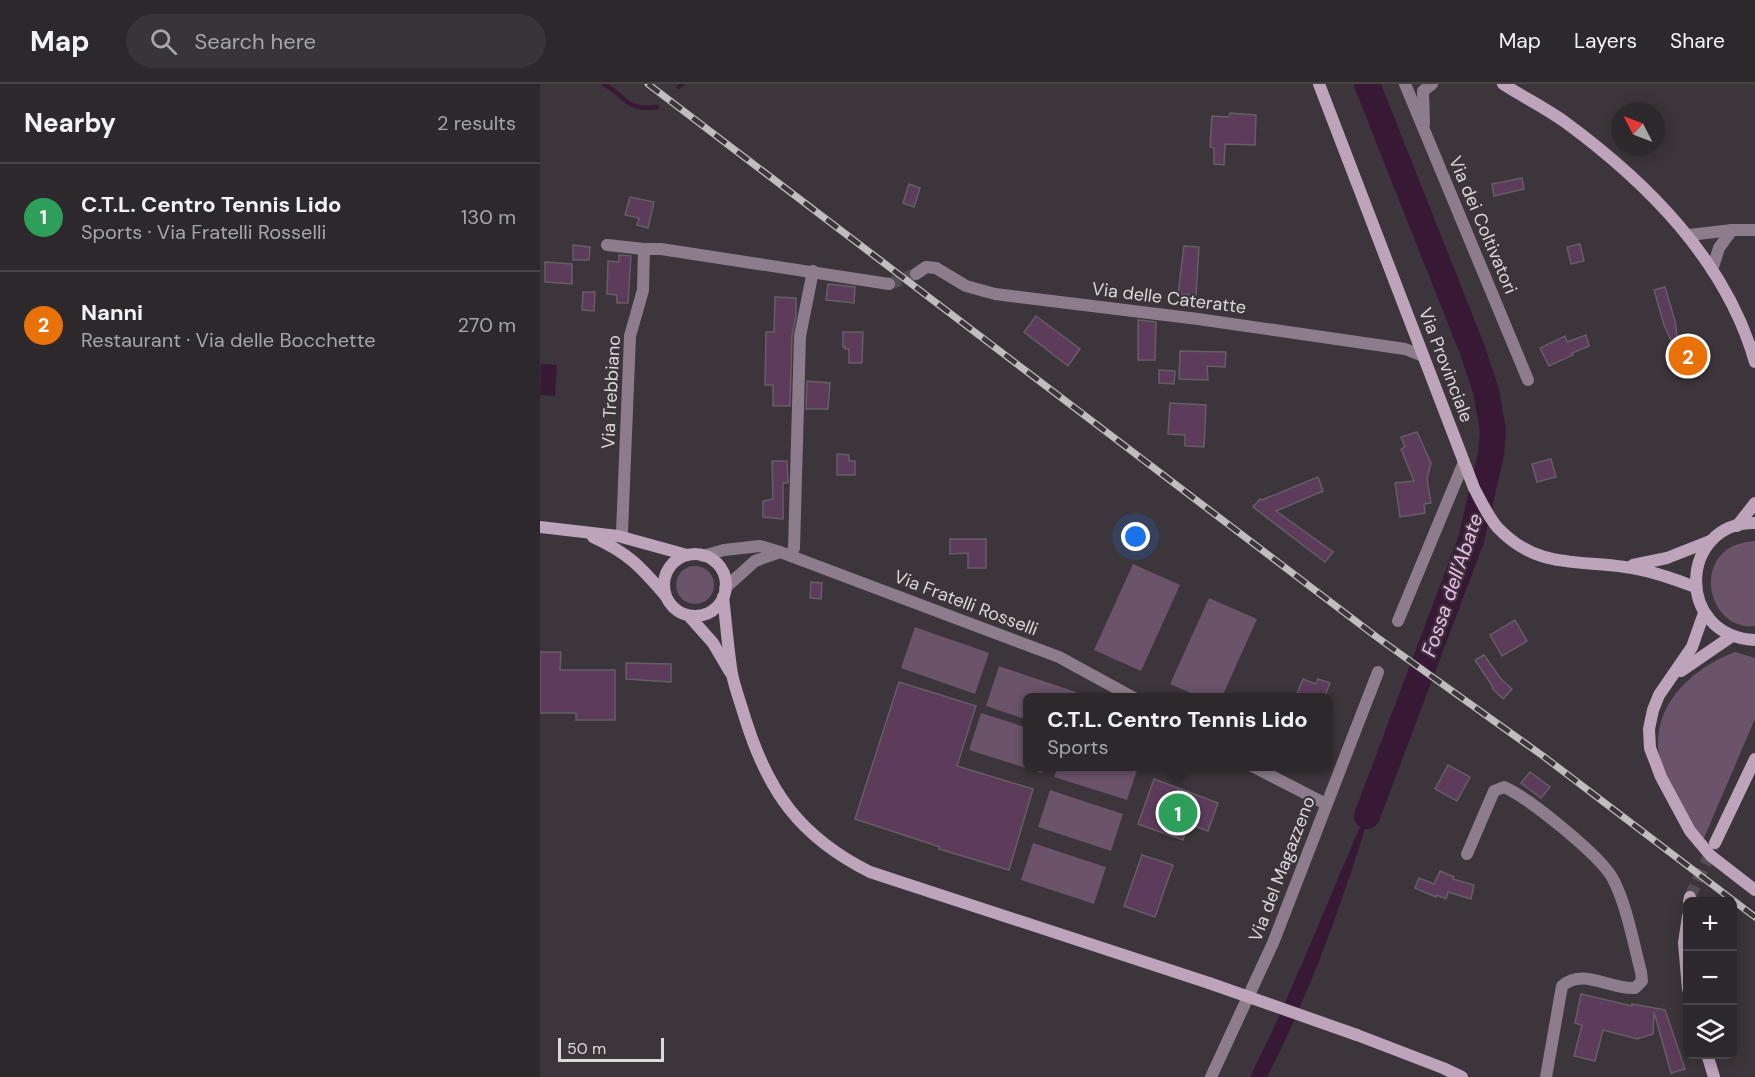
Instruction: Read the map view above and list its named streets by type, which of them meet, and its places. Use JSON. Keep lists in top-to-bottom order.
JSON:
{
  "streets": {
    "street": [
      "Via dei Coltivatori",
      "Via delle Cateratte",
      "Via Provinciale",
      "Via Trebbiano",
      "Via Fratelli Rosselli",
      "Via del Magazzeno"
    ]
  },
  "crossings": [
    ["Via delle Cateratte", "Via Provinciale"]
  ],
  "water": ["Fossa dell'Abate"],
  "scale_bar": "50 m",
  "north": "top left",
  "page": {
    "header": "Map",
    "search": "Search here",
    "nav": ["Map", "Layers", "Share"],
    "heading": ["Nearby", "2 results"],
    "list": [
      {
        "mark": "1",
        "name": "C.T.L. Centro Tennis Lido",
        "note": "Sports · Via Fratelli Rosselli",
        "value": "130 m"
      },
      {
        "mark": "2",
        "name": "Nanni",
        "note": "Restaurant · Via delle Bocchette",
        "value": "270 m"
      }
    ],
    "pins": ["2", "1"],
    "popup": ["C.T.L. Centro Tennis Lido", "Sports"],
    "map_buttons": ["+", "−"],
    "scale": "50 m"
  }
}
